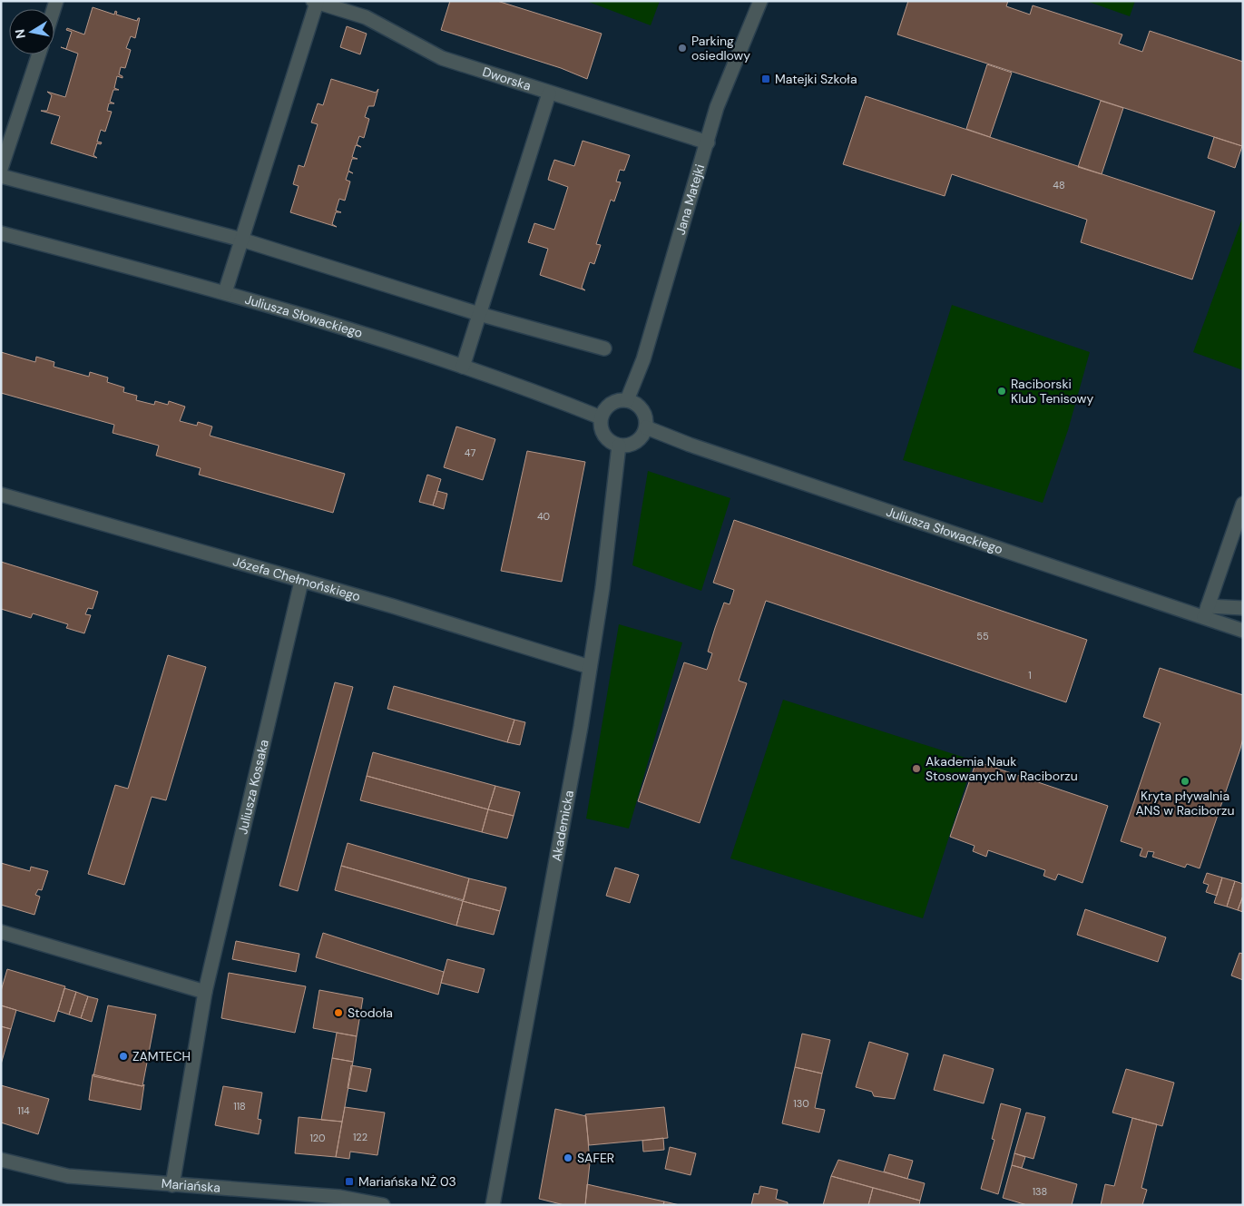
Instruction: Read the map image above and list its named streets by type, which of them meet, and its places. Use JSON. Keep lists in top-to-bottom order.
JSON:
{
  "streets": {
    "street": [
      "Dworska",
      "Jana Matejki",
      "Juliusza Słowackiego",
      "Józefa Chełmońskiego",
      "Juliusza Kossaka",
      "Akademicka",
      "Mariańska"
    ]
  },
  "crossings": [
    ["Dworska", "Jana Matejki"],
    ["Jana Matejki", "Juliusza Słowackiego"],
    ["Jana Matejki", "Akademicka"],
    ["Juliusza Słowackiego", "Akademicka"],
    ["Józefa Chełmońskiego", "Juliusza Kossaka"],
    ["Józefa Chełmońskiego", "Akademicka"],
    ["Juliusza Kossaka", "Mariańska"]
  ],
  "places": {
    "other": [
      "Parking osiedlowy",
      "Raciborski Klub Tenisowy",
      "Akademia Nauk Stosowanych w Raciborzu",
      "Kryta pływalnia ANS w Raciborzu",
      "Stodoła",
      "ZAMTECH",
      "SAFER"
    ],
    "transit": ["Matejki Szkoła", "Mariańska NŻ 03"]
  },
  "house_numbers": [
    "48",
    "47",
    "40",
    "55",
    "1",
    "130",
    "118",
    "114",
    "122",
    "120",
    "138"
  ],
  "north": "left"
}
